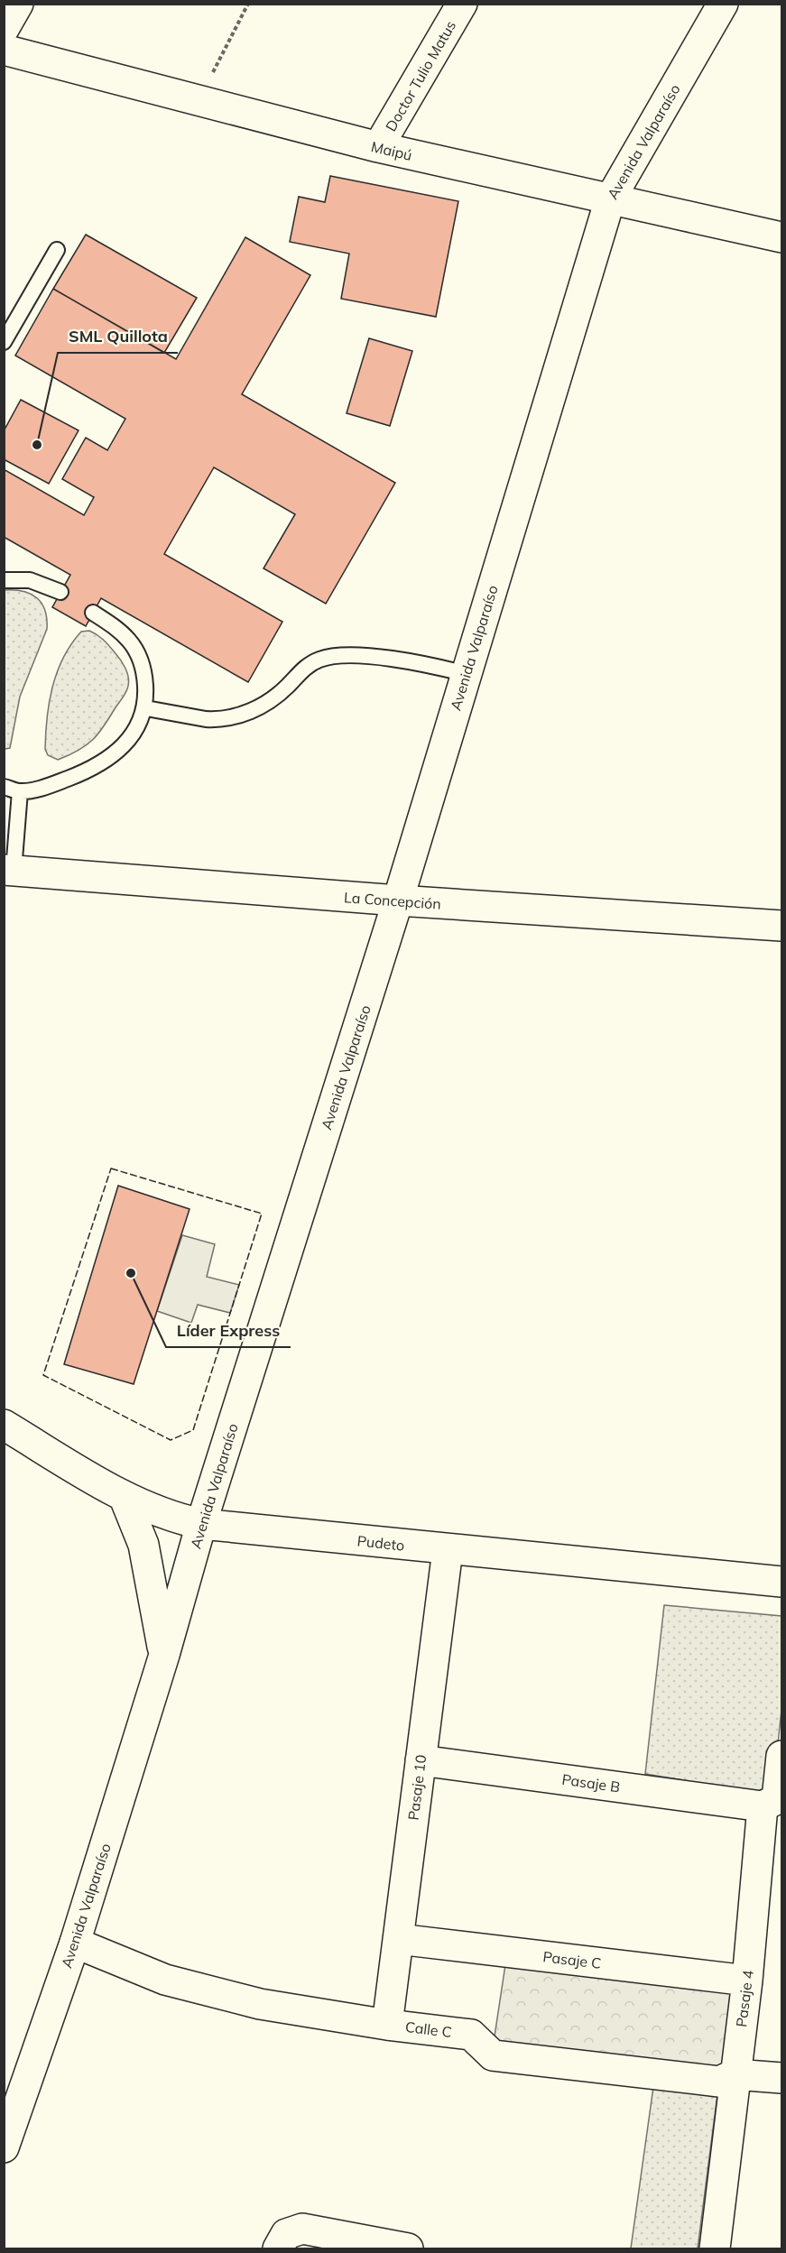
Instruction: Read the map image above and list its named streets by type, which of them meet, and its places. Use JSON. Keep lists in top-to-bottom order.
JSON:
{
  "streets": {
    "street": [
      "Doctor Tulio Matus",
      "Avenida Valparaíso",
      "Maipú",
      "La Concepción",
      "Pudeto",
      "Pasaje B",
      "Pasaje 10",
      "Pasaje C",
      "Pasaje 4",
      "Calle C"
    ]
  },
  "crossings": [
    ["Doctor Tulio Matus", "Maipú"],
    ["Avenida Valparaíso", "Maipú"],
    ["Avenida Valparaíso", "La Concepción"],
    ["Avenida Valparaíso", "Pudeto"],
    ["Avenida Valparaíso", "Calle C"],
    ["Pudeto", "Pasaje 10"],
    ["Pasaje B", "Pasaje 10"],
    ["Pasaje B", "Pasaje 4"],
    ["Pasaje 10", "Pasaje C"],
    ["Pasaje 10", "Calle C"],
    ["Pasaje C", "Pasaje 4"],
    ["Pasaje 4", "Calle C"]
  ],
  "places": ["SML Quillota", "Líder Express"]
}
